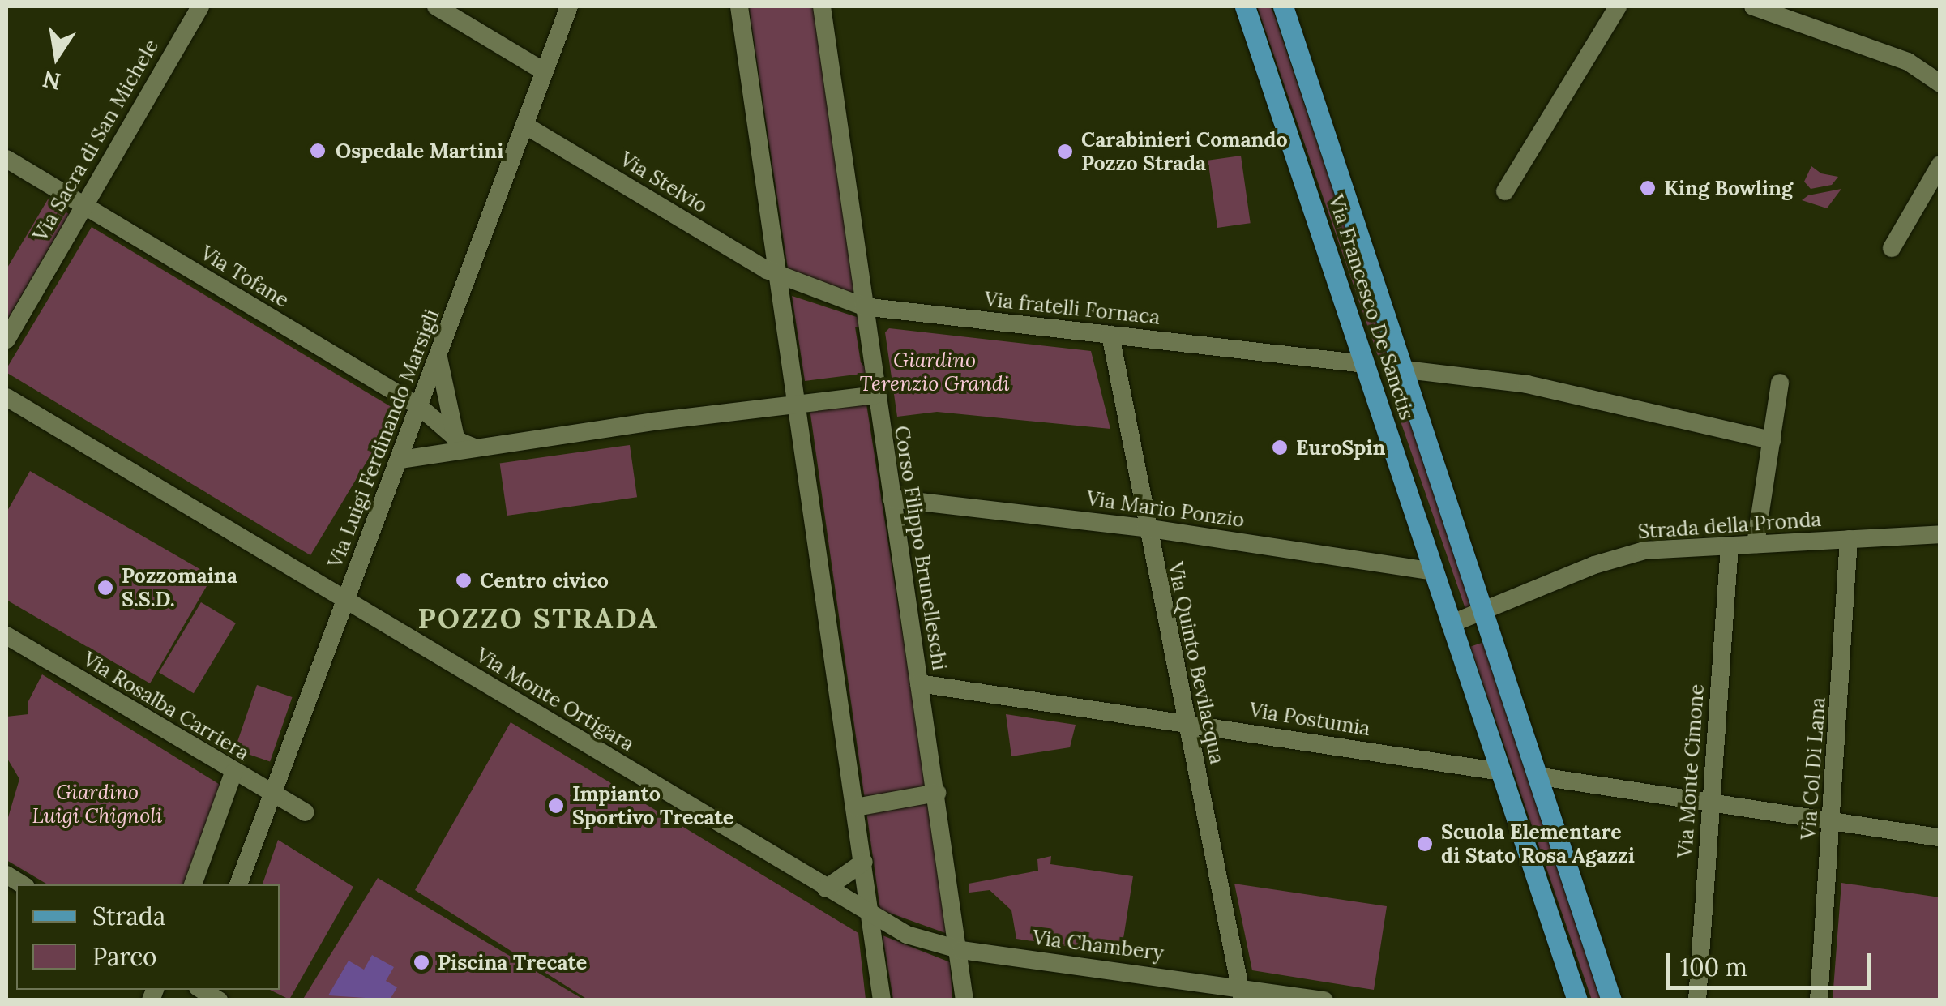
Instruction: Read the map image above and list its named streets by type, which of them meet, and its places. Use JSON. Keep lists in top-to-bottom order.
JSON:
{
  "streets": {
    "main road": ["Via Francesco De Sanctis"],
    "street": [
      "Via Sacra di San Michele",
      "Via Stelvio",
      "Via Tofane",
      "Via fratelli Fornaca",
      "Via Luigi Ferdinando Marsigli",
      "Via Mario Ponzio",
      "Strada della Pronda",
      "Corso Filippo Brunelleschi",
      "Via Quinto Bevilacqua",
      "Via Monte Ortigara",
      "Via Rosalba Carriera",
      "Via Postumia",
      "Via Col Di Lana",
      "Via Monte Cimone",
      "Via Chambery"
    ]
  },
  "crossings": [
    ["Via Sacra di San Michele", "Via Tofane"],
    ["Via Stelvio", "Via fratelli Fornaca"],
    ["Via Stelvio", "Via Luigi Ferdinando Marsigli"],
    ["Via Tofane", "Via Luigi Ferdinando Marsigli"],
    ["Via Francesco De Sanctis", "Via fratelli Fornaca"],
    ["Via Francesco De Sanctis", "Via Mario Ponzio"],
    ["Via Francesco De Sanctis", "Strada della Pronda"],
    ["Via Francesco De Sanctis", "Via Postumia"],
    ["Via fratelli Fornaca", "Corso Filippo Brunelleschi"],
    ["Via fratelli Fornaca", "Via Quinto Bevilacqua"],
    ["Via Luigi Ferdinando Marsigli", "Via Monte Ortigara"],
    ["Via Luigi Ferdinando Marsigli", "Via Rosalba Carriera"],
    ["Via Mario Ponzio", "Corso Filippo Brunelleschi"],
    ["Via Mario Ponzio", "Via Quinto Bevilacqua"],
    ["Strada della Pronda", "Via Col Di Lana"],
    ["Strada della Pronda", "Via Monte Cimone"],
    ["Corso Filippo Brunelleschi", "Via Postumia"],
    ["Corso Filippo Brunelleschi", "Via Chambery"],
    ["Via Quinto Bevilacqua", "Via Postumia"],
    ["Via Quinto Bevilacqua", "Via Chambery"],
    ["Via Monte Ortigara", "Via Chambery"]
  ],
  "districts": ["POZZO STRADA"],
  "parks": ["Giardino Terenzio Grandi", "Giardino Luigi Chignoli"],
  "places": [
    "Ospedale Martini",
    "Carabinieri Comando Pozzo Strada",
    "King Bowling",
    "EuroSpin",
    "Centro civico",
    "Pozzomaina S.S.D.",
    "Impianto Sportivo Trecate",
    "Scuola Elementare di Stato Rosa Agazzi",
    "Piscina Trecate"
  ],
  "legend": ["Strada", "Parco"],
  "scale_bar": "100 m",
  "north": "bottom"
}
